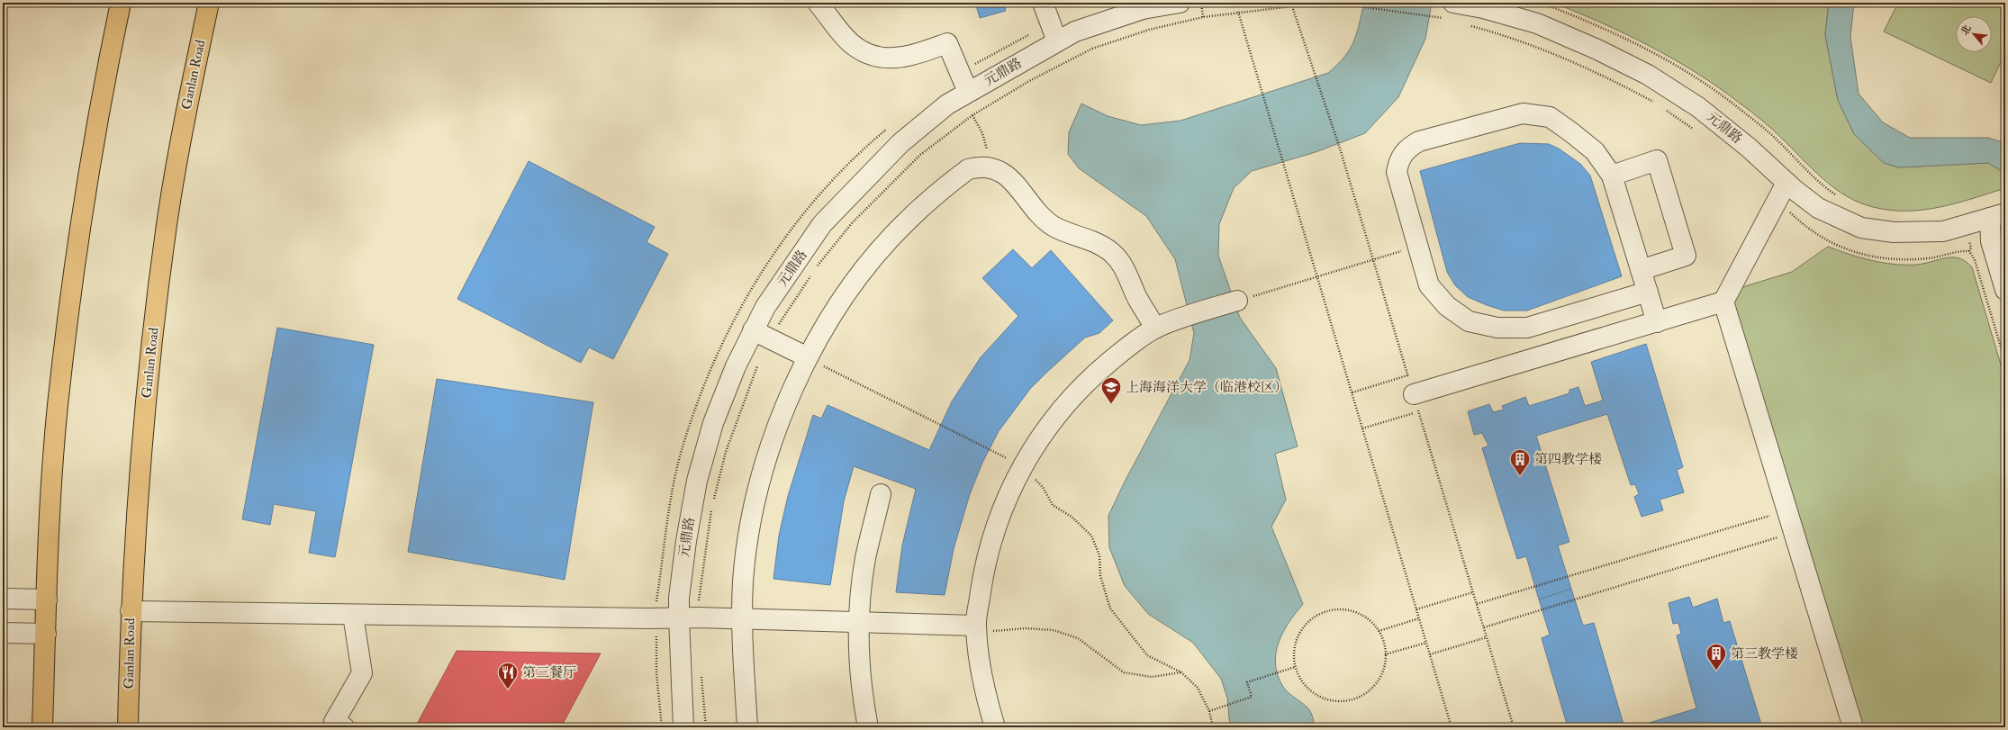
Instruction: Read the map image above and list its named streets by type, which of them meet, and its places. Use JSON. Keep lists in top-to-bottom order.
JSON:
{
  "streets": {
    "main road": ["Ganlan Road"],
    "street": ["元鼎路"]
  },
  "places": {
    "school or university": ["上海海洋大学（临港校区）"],
    "building": ["第四教学楼", "第三教学楼"],
    "restaurant": ["第三餐厅"]
  },
  "north": "top left"
}
